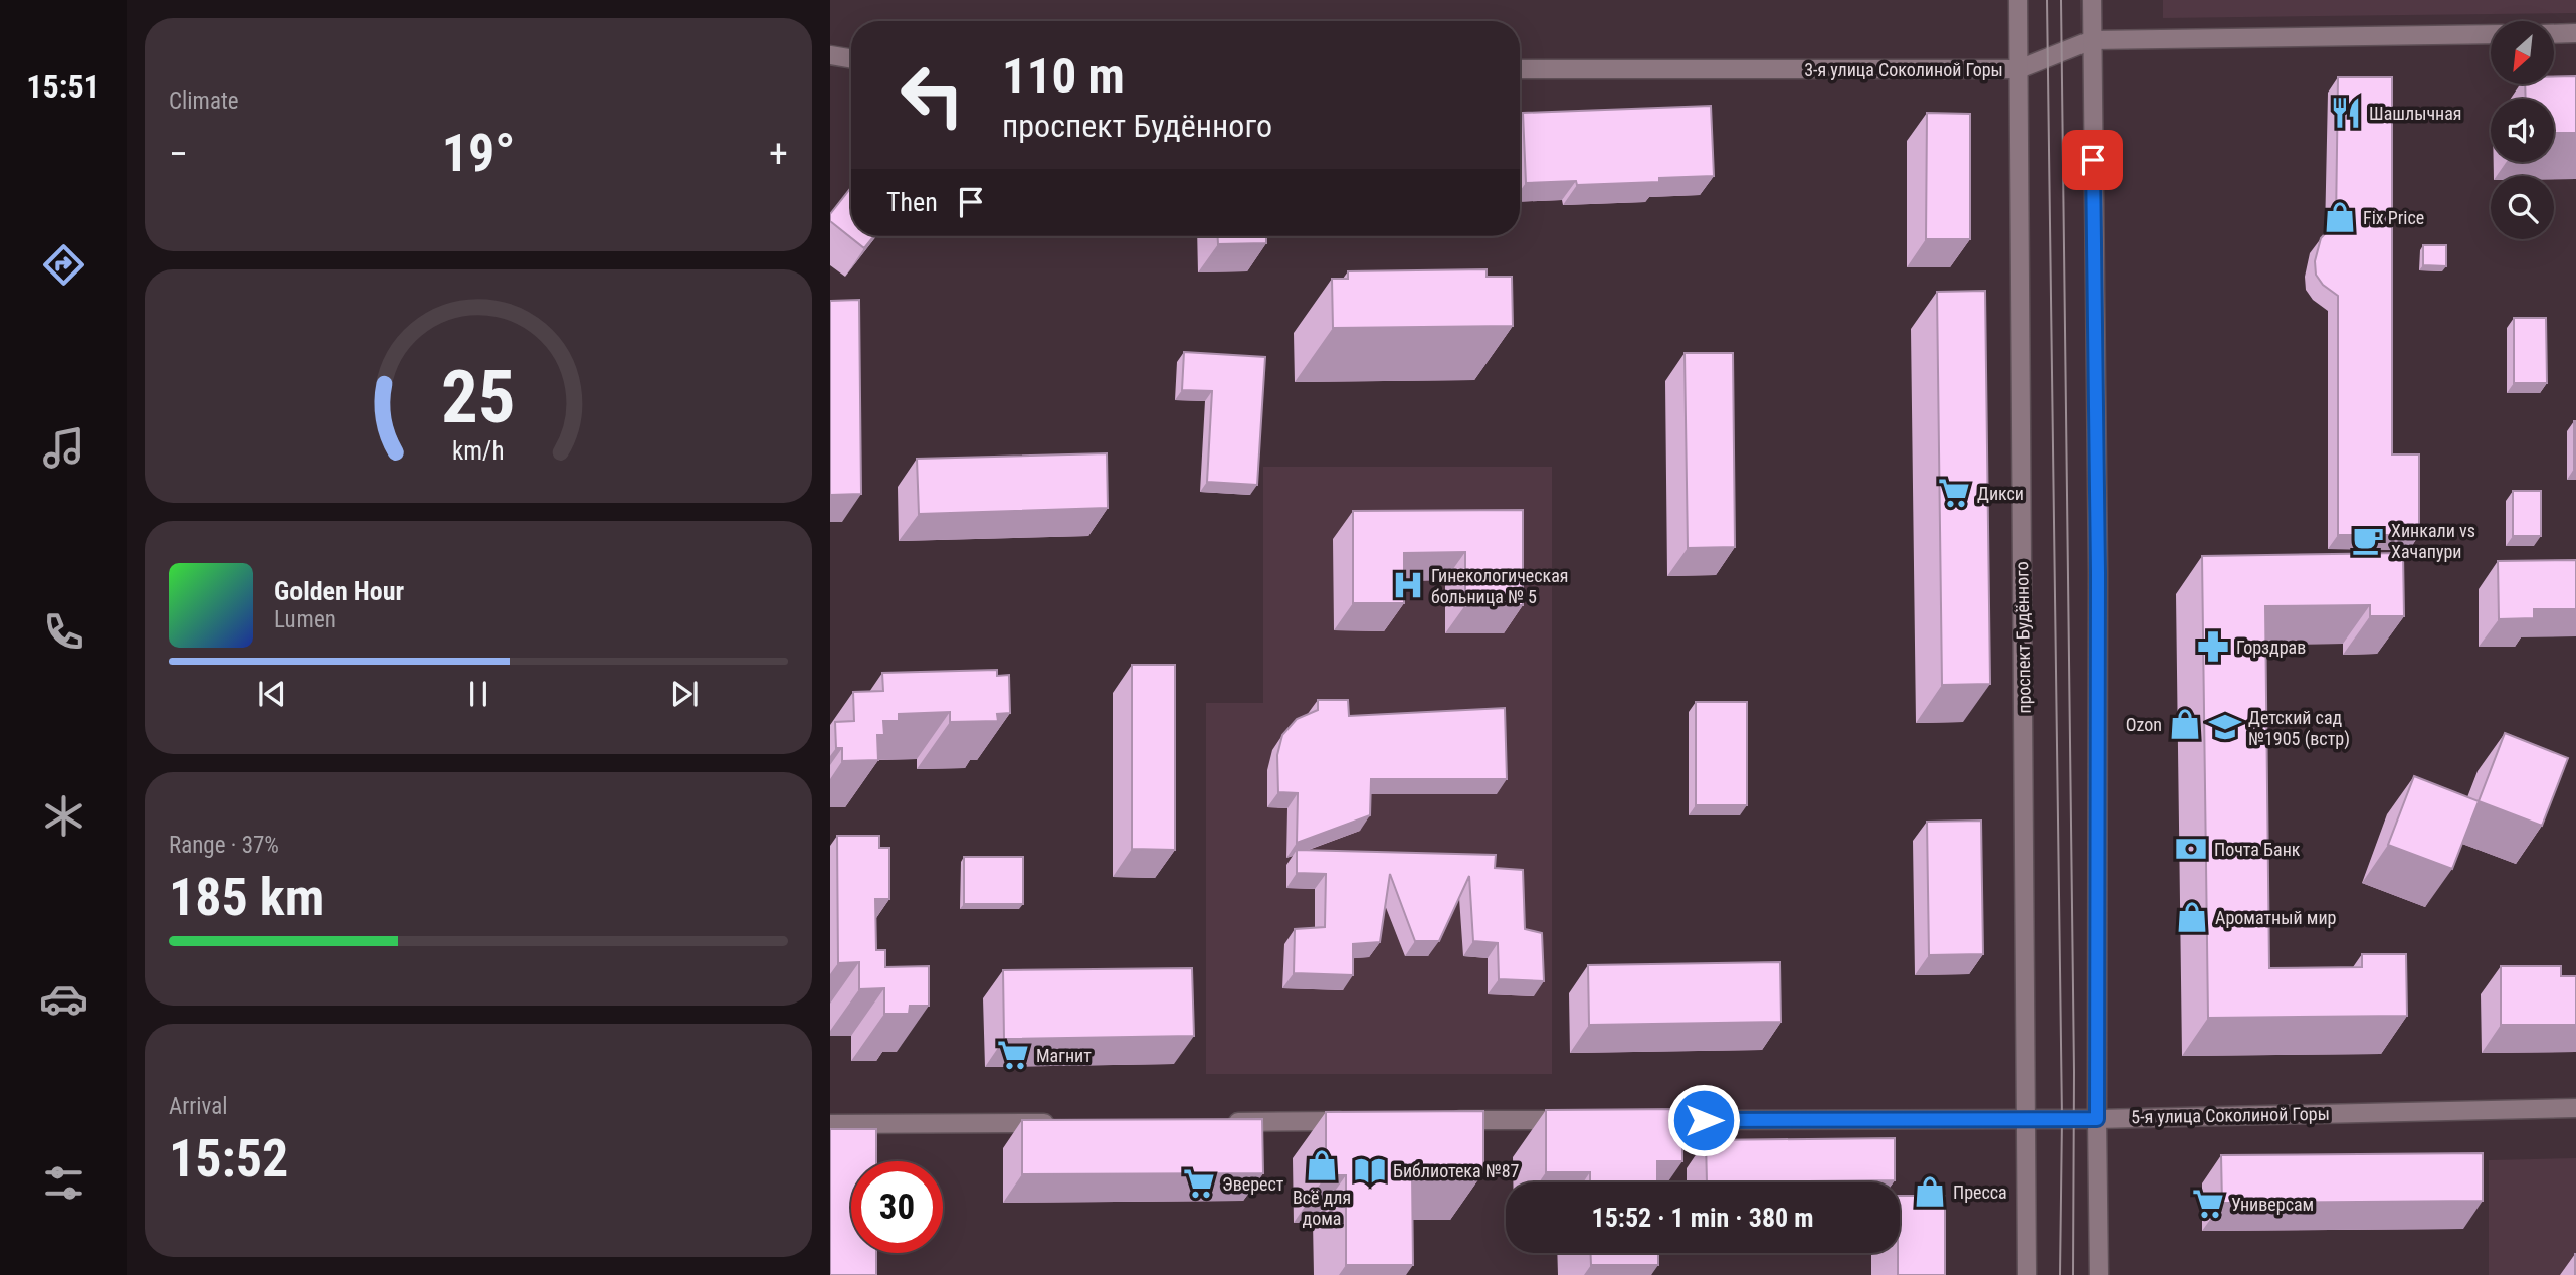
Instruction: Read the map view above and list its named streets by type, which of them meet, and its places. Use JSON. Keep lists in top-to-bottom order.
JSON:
{
  "streets": {
    "main road": ["3-я улица Соколиной Горы", "проспект Будённого", "5-я улица Соколиной Горы"]
  },
  "crossings": [
    ["3-я улица Соколиной Горы", "проспект Будённого"],
    ["проспект Будённого", "5-я улица Соколиной Горы"]
  ],
  "places": {
    "restaurant": ["Шашлычная"],
    "shop": [
      "Fix Price",
      "Ozon",
      "Ароматный мир",
      "Всё для дома",
      "Пресса"
    ],
    "supermarket": [
      "Дикси",
      "Магнит",
      "Эверест",
      "Универсам"
    ],
    "cafe": ["Хинкали vs Хачапури"],
    "hospital": ["Гинекологическая больница № 5"],
    "pharmacy": ["Горздрав"],
    "school or university": ["Детский сад №1905 (встр)"],
    "bank": ["Почта Банк"],
    "library": ["Библиотека №87"]
  },
  "north": "bottom left",
  "page": {
    "tabs": "15:51",
    "tile": [
      "Climate",
      ["Range · 37%", "185 km"],
      ["Arrival", "15:52"]
    ],
    "turn": ["110 m", "проспект Будённого"],
    "heat": ["−", "19°", "+"],
    "then": "Then",
    "song": ["Golden Hour", "Lumen"],
    "limit": "30",
    "trip": "15:52 · 1 min · 380 m",
    "gauge": ["25", "km/h"]
  }
}
